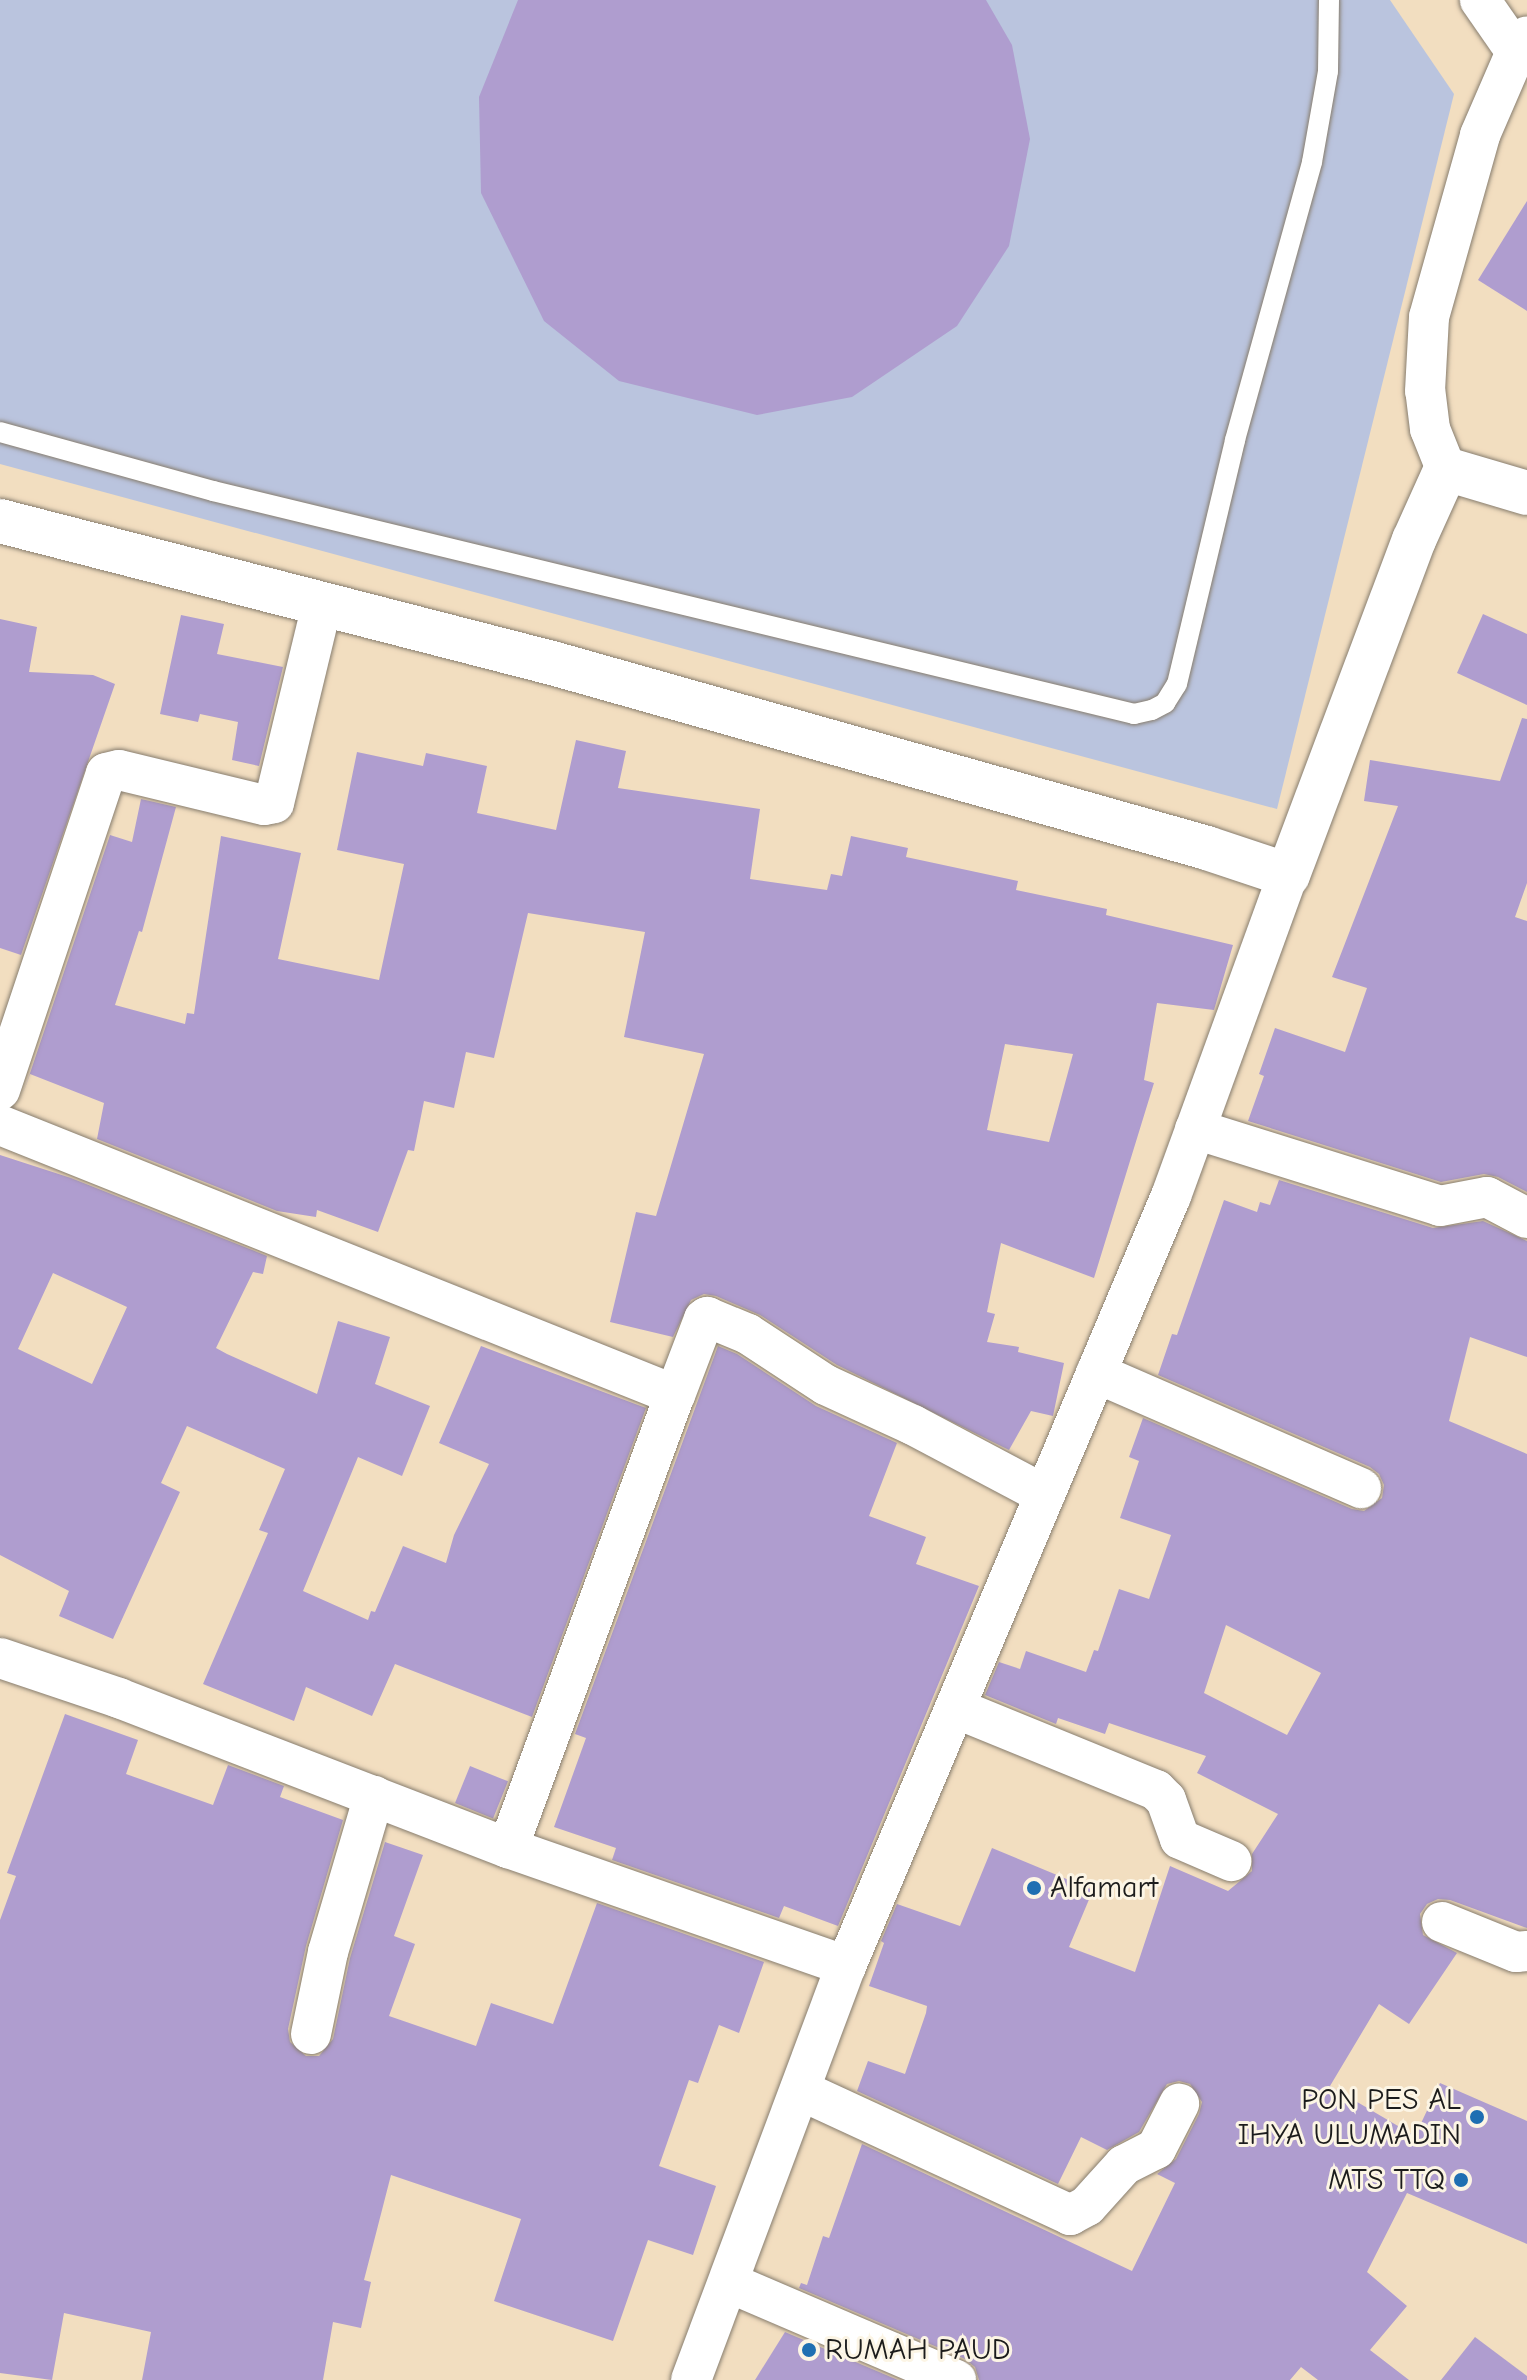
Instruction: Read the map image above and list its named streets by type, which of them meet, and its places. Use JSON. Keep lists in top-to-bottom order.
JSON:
{
  "places": [
    "Alfamart",
    "PON PES AL IHYA ULUMADIN",
    "MTS TTQ",
    "RUMAH PAUD"
  ]
}
